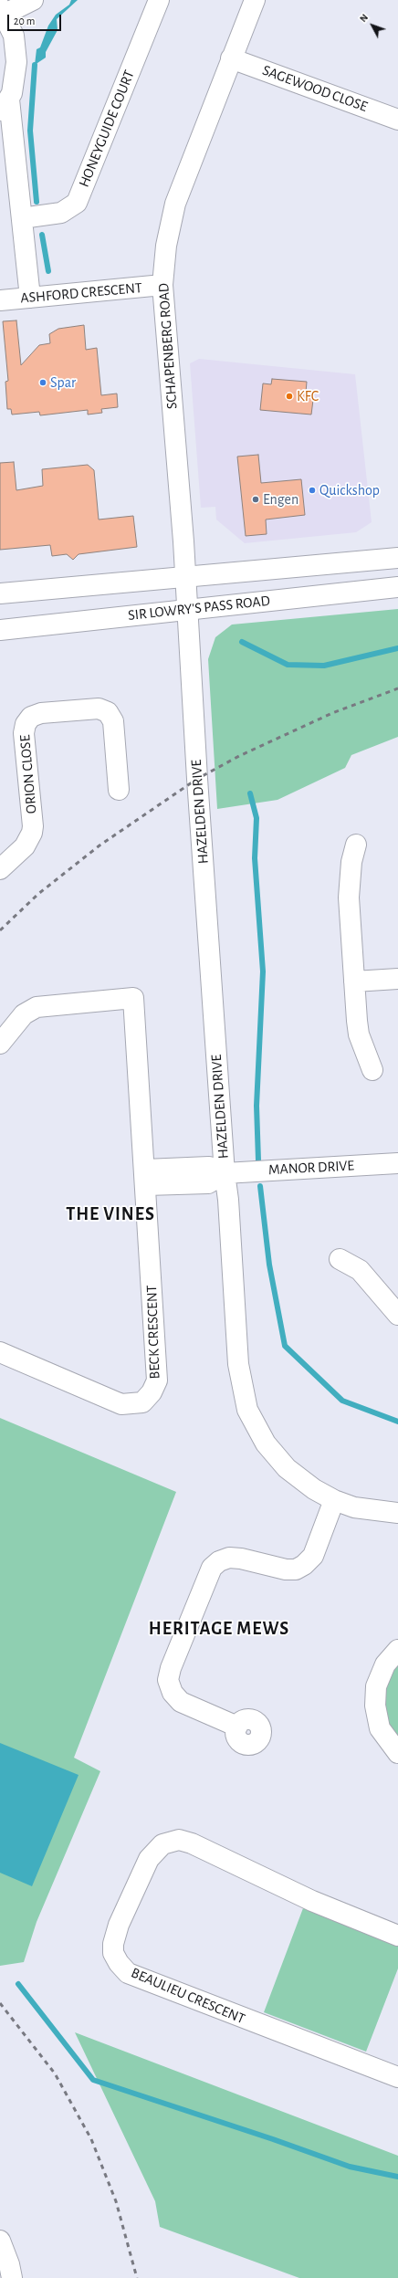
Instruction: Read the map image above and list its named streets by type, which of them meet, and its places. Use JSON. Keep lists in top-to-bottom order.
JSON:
{
  "streets": {
    "street": [
      "SAGEWOOD CLOSE",
      "HONEYGUIDE COURT",
      "ASHFORD CRESCENT",
      "SCHAPENBERG ROAD",
      "SIR LOWRY'S PASS ROAD",
      "ORION CLOSE",
      "HAZELDEN DRIVE",
      "MANOR DRIVE",
      "BECK CRESCENT",
      "BEAULIEU CRESCENT"
    ]
  },
  "crossings": [
    ["SAGEWOOD CLOSE", "SCHAPENBERG ROAD"],
    ["ASHFORD CRESCENT", "SCHAPENBERG ROAD"],
    ["SCHAPENBERG ROAD", "SIR LOWRY'S PASS ROAD"],
    ["SCHAPENBERG ROAD", "HAZELDEN DRIVE"],
    ["SIR LOWRY'S PASS ROAD", "HAZELDEN DRIVE"],
    ["HAZELDEN DRIVE", "MANOR DRIVE"]
  ],
  "districts": ["THE VINES", "HERITAGE MEWS"],
  "places": [
    "Spar",
    "KFC",
    "Quickshop",
    "Engen"
  ],
  "scale_bar": "20 m",
  "north": "top left"
}
